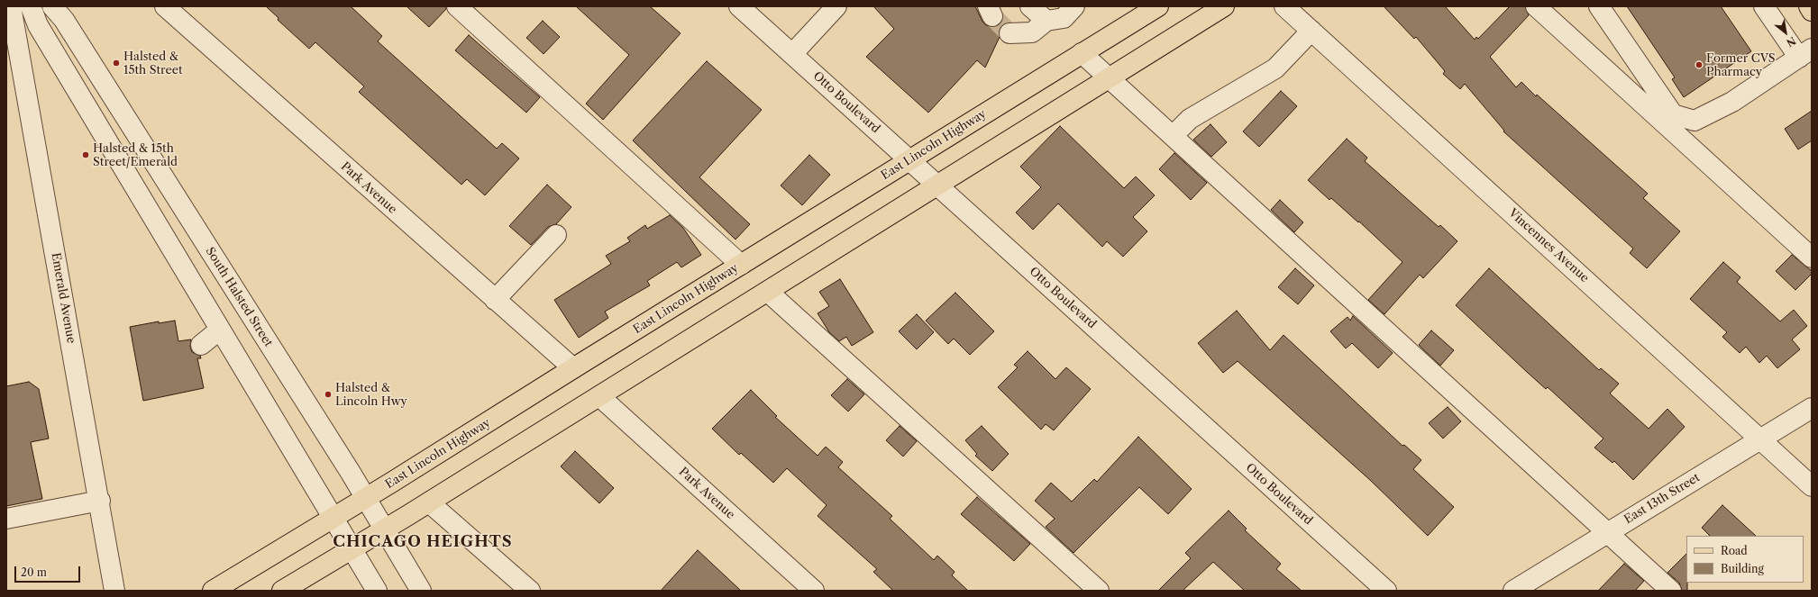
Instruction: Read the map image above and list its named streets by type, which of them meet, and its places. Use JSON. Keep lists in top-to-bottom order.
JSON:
{
  "streets": {
    "main road": ["East Lincoln Highway"],
    "street": [
      "Otto Boulevard",
      "Park Avenue",
      "Vincennes Avenue",
      "South Halsted Street",
      "Emerald Avenue",
      "East 13th Street"
    ]
  },
  "crossings": [
    ["Otto Boulevard", "East Lincoln Highway"],
    ["East Lincoln Highway", "Park Avenue"],
    ["East Lincoln Highway", "South Halsted Street"],
    ["Vincennes Avenue", "East 13th Street"]
  ],
  "districts": ["CHICAGO HEIGHTS"],
  "places": [
    "Halsted & 15th Street",
    "Former CVS Pharmacy",
    "Halsted & 15th Street/Emerald",
    "Halsted & Lincoln Hwy"
  ],
  "legend": ["Road", "Building"],
  "scale_bar": "20 m",
  "north": "bottom right"
}
